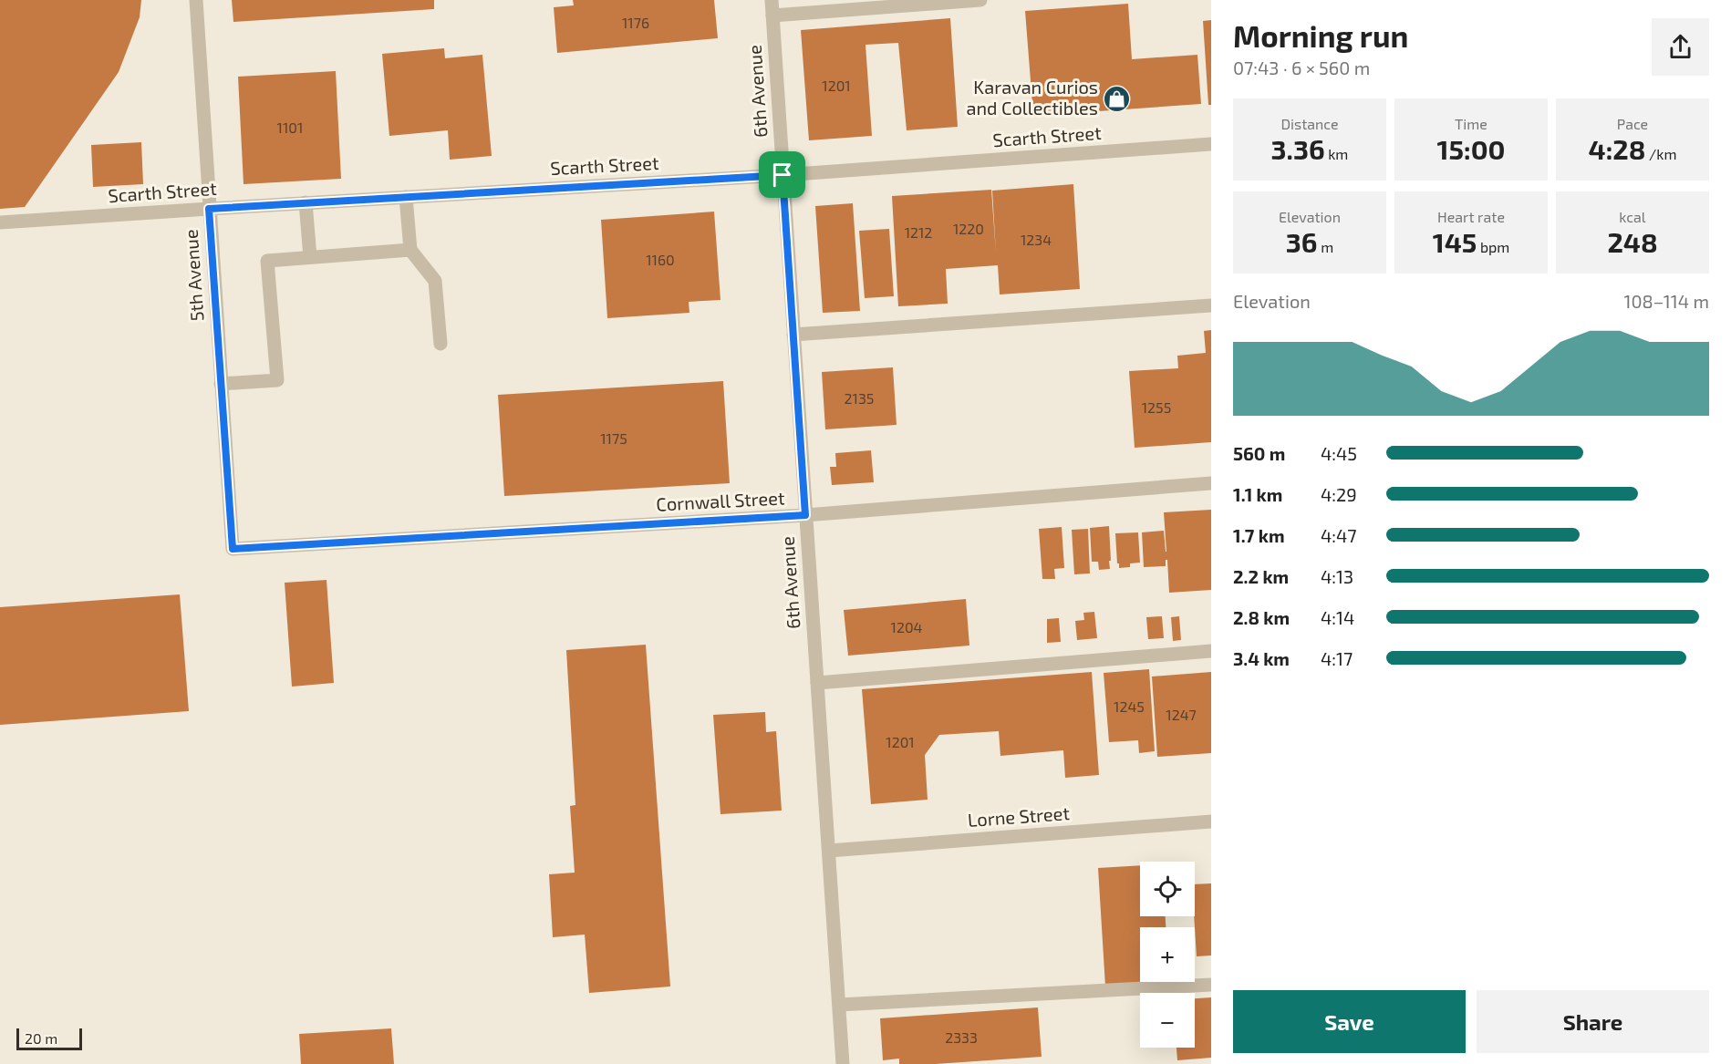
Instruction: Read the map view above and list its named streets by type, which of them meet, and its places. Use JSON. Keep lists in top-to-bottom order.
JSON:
{
  "streets": {
    "street": [
      "6th Avenue",
      "Scarth Street",
      "5th Avenue",
      "Cornwall Street",
      "Lorne Street"
    ]
  },
  "crossings": [
    ["6th Avenue", "Scarth Street"],
    ["6th Avenue", "Cornwall Street"],
    ["6th Avenue", "Lorne Street"],
    ["Scarth Street", "5th Avenue"],
    ["5th Avenue", "Cornwall Street"]
  ],
  "places": {
    "shop": ["Karavan Curios and Collectibles"]
  },
  "house_numbers": [
    "1176",
    "1201",
    "1101",
    "1220",
    "1212",
    "1234",
    "1160",
    "2135",
    "1255",
    "1175",
    "1204",
    "1245",
    "1247",
    "1201",
    "2333"
  ],
  "scale_bar": "20 m",
  "page": {
    "heading": ["Morning run", "07:43 · 6 × 560 m"],
    "stats": [
      ["Distance", "3.36 km"],
      ["Time", "15:00"],
      ["Pace", "4:28 /km"],
      ["Elevation", "36 m"],
      ["Heart rate", "145 bpm"],
      ["kcal", "248"]
    ],
    "chart": ["Elevation", "108–114 m"],
    "list": [
      {
        "name": "560 m",
        "note": "4:45"
      },
      {
        "name": "1.1 km",
        "note": "4:29"
      },
      {
        "name": "1.7 km",
        "note": "4:47"
      },
      {
        "name": "2.2 km",
        "note": "4:13"
      },
      {
        "name": "2.8 km",
        "note": "4:14"
      },
      {
        "name": "3.4 km",
        "note": "4:17"
      }
    ],
    "map_buttons": ["+", "−"],
    "buttons": ["Save", "Share"],
    "scale": "20 m"
  }
}
